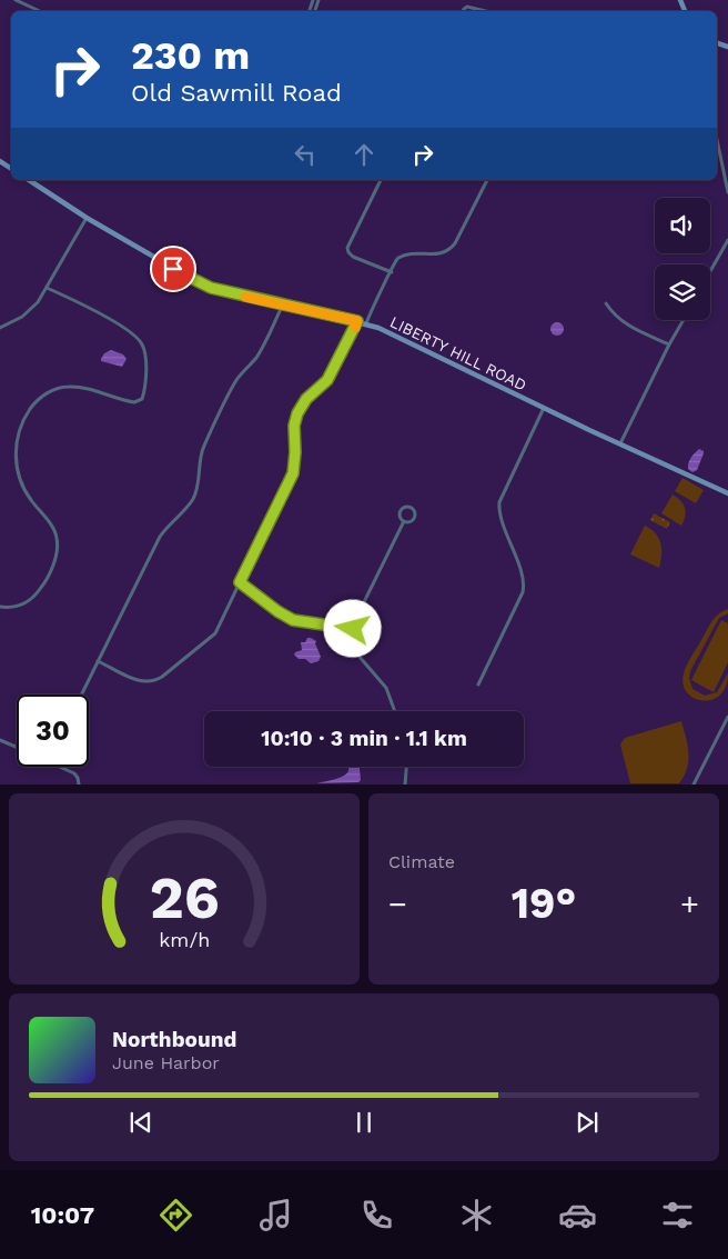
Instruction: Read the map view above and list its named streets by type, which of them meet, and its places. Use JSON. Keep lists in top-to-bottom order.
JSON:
{
  "streets": {
    "street": ["LIBERTY HILL ROAD"]
  },
  "page": {
    "turn": ["230 m", "Old Sawmill Road"],
    "limit": "30",
    "trip": "10:10 · 3 min · 1.1 km",
    "tile": "Climate",
    "heat": ["−", "19°", "+"],
    "song": ["Northbound", "June Harbor"],
    "tabs": "10:07",
    "gauge": ["26", "km/h"]
  }
}
